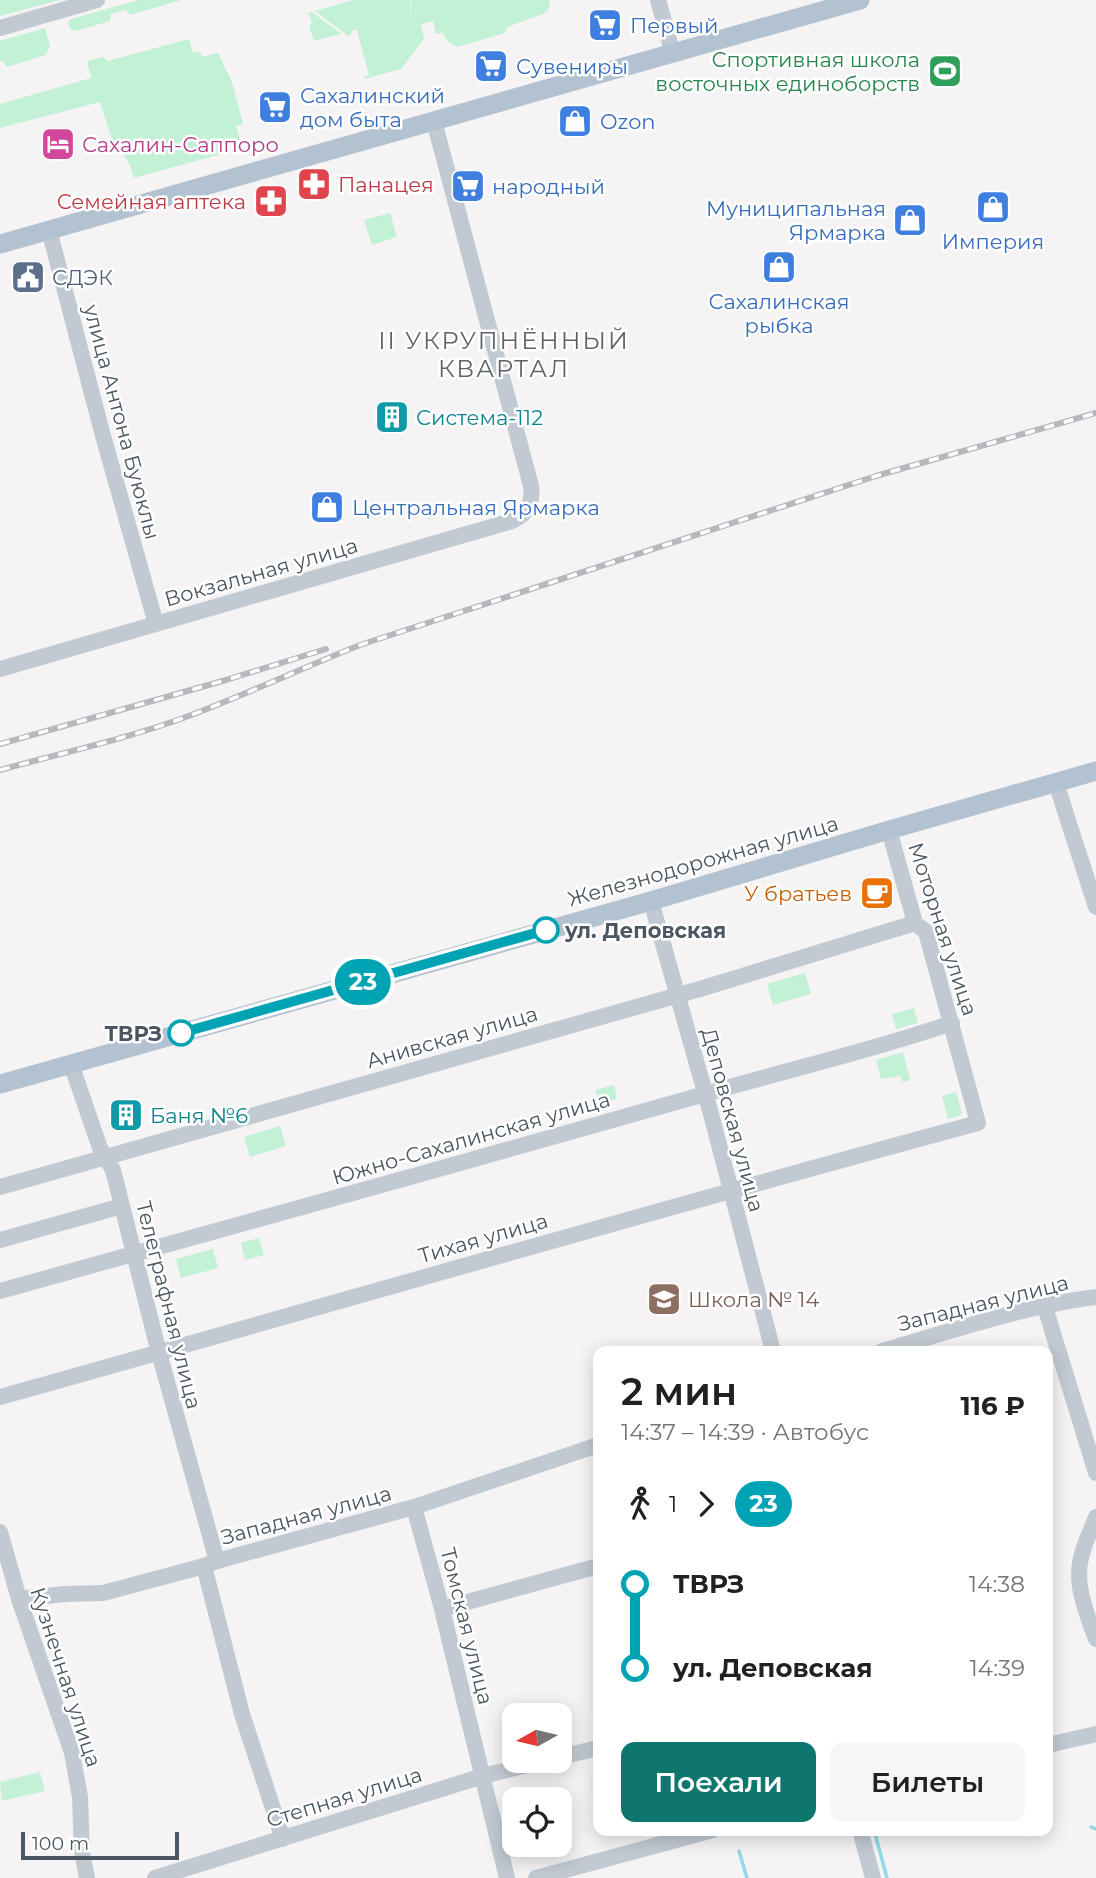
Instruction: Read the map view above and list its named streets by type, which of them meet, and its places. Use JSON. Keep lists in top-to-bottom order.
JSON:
{
  "streets": {
    "main road": ["Железнодорожная улица"],
    "street": [
      "улица Антона Буюклы",
      "Вокзальная улица",
      "Моторная улица",
      "Анивская улица",
      "Деповская улица",
      "Южно-Сахалинская улица",
      "Тихая улица",
      "Западная улица",
      "Телеграфная улица",
      "Томская улица",
      "Кузнечная улица",
      "Степная улица"
    ]
  },
  "crossings": [
    ["улица Антона Буюклы", "Вокзальная улица"],
    ["Железнодорожная улица", "Моторная улица"],
    ["Железнодорожная улица", "Деповская улица"],
    ["Железнодорожная улица", "Телеграфная улица"],
    ["Моторная улица", "Анивская улица"],
    ["Моторная улица", "Южно-Сахалинская улица"],
    ["Моторная улица", "Тихая улица"],
    ["Анивская улица", "Деповская улица"],
    ["Анивская улица", "Телеграфная улица"],
    ["Деповская улица", "Южно-Сахалинская улица"],
    ["Деповская улица", "Тихая улица"],
    ["Южно-Сахалинская улица", "Телеграфная улица"],
    ["Тихая улица", "Телеграфная улица"],
    ["Западная улица", "Телеграфная улица"],
    ["Западная улица", "Томская улица"],
    ["Западная улица", "Кузнечная улица"],
    ["Телеграфная улица", "Степная улица"],
    ["Томская улица", "Степная улица"]
  ],
  "districts": ["II УКРУПНЁННЫЙ КВАРТАЛ"],
  "places": {
    "supermarket": [
      "Первый",
      "Сувениры",
      "Сахалинский дом быта",
      "народный"
    ],
    "sports": ["Спортивная школа восточных единоборств"],
    "shop": [
      "Ozon",
      "Империя",
      "Муниципальная Ярмарка",
      "Сахалинская рыбка",
      "Центральная Ярмарка"
    ],
    "hotel": ["Сахалин-Саппоро"],
    "pharmacy": ["Панацея", "Семейная аптека"],
    "public building": ["СДЭК"],
    "building": ["Система-112", "Баня №6"],
    "cafe": ["У братьев"],
    "other": ["ул. Деповская", "ТВРЗ"],
    "school or university": ["Школа № 14"]
  },
  "lines": ["bus line 23"],
  "scale_bar": "100 m",
  "north": "left",
  "page": {
    "on_map": "23",
    "heading": ["2 мин", "14:37 – 14:39 · Автобус", "116 ₽"],
    "legs": ["1", "23"],
    "list": [
      {
        "name": "ТВРЗ",
        "value": "14:38"
      },
      {
        "name": "ул. Деповская",
        "value": "14:39"
      }
    ],
    "buttons": ["Поехали", "Билеты"],
    "scale": "100 m"
  }
}
